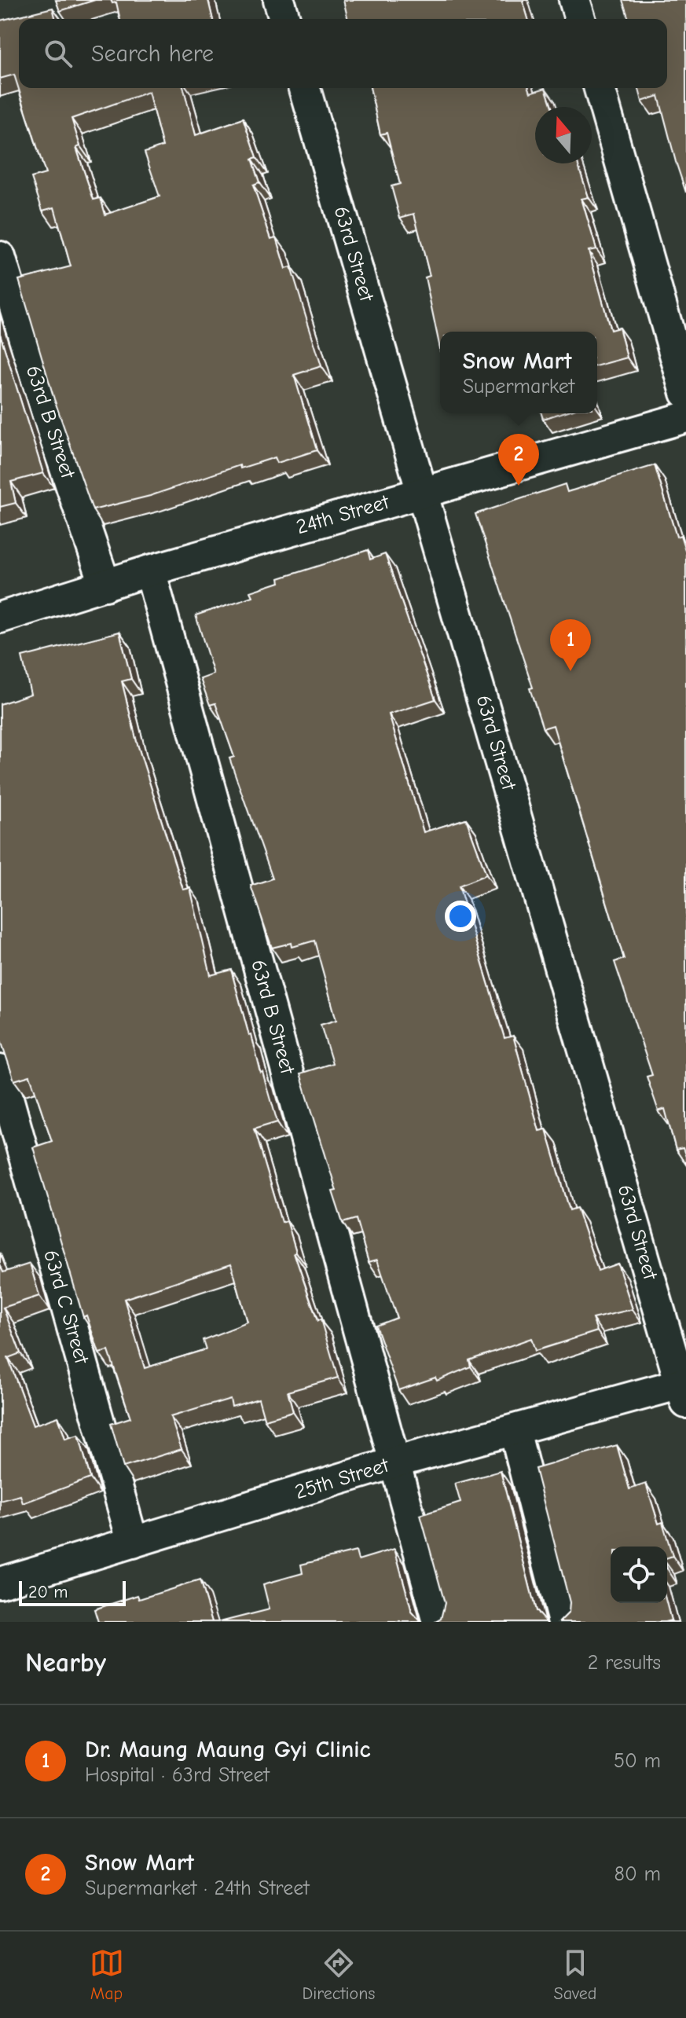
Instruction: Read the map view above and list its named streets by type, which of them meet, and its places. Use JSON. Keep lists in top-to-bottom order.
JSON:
{
  "streets": {
    "street": [
      "63rd Street",
      "63rd B Street",
      "24th Street",
      "63rd C Street",
      "25th Street"
    ]
  },
  "crossings": [
    ["63rd Street", "24th Street"],
    ["63rd Street", "25th Street"],
    ["63rd B Street", "24th Street"],
    ["63rd B Street", "25th Street"],
    ["63rd C Street", "25th Street"]
  ],
  "scale_bar": "20 m",
  "north": "top",
  "page": {
    "search": "Search here",
    "popup": ["Snow Mart", "Supermarket"],
    "pins": ["2", "1"],
    "scale": "20 m",
    "heading": ["Nearby", "2 results"],
    "list": [
      {
        "mark": "1",
        "name": "Dr. Maung Maung Gyi Clinic",
        "note": "Hospital · 63rd Street",
        "value": "50 m"
      },
      {
        "mark": "2",
        "name": "Snow Mart",
        "note": "Supermarket · 24th Street",
        "value": "80 m"
      }
    ],
    "nav": ["Map", "Directions", "Saved"]
  }
}
